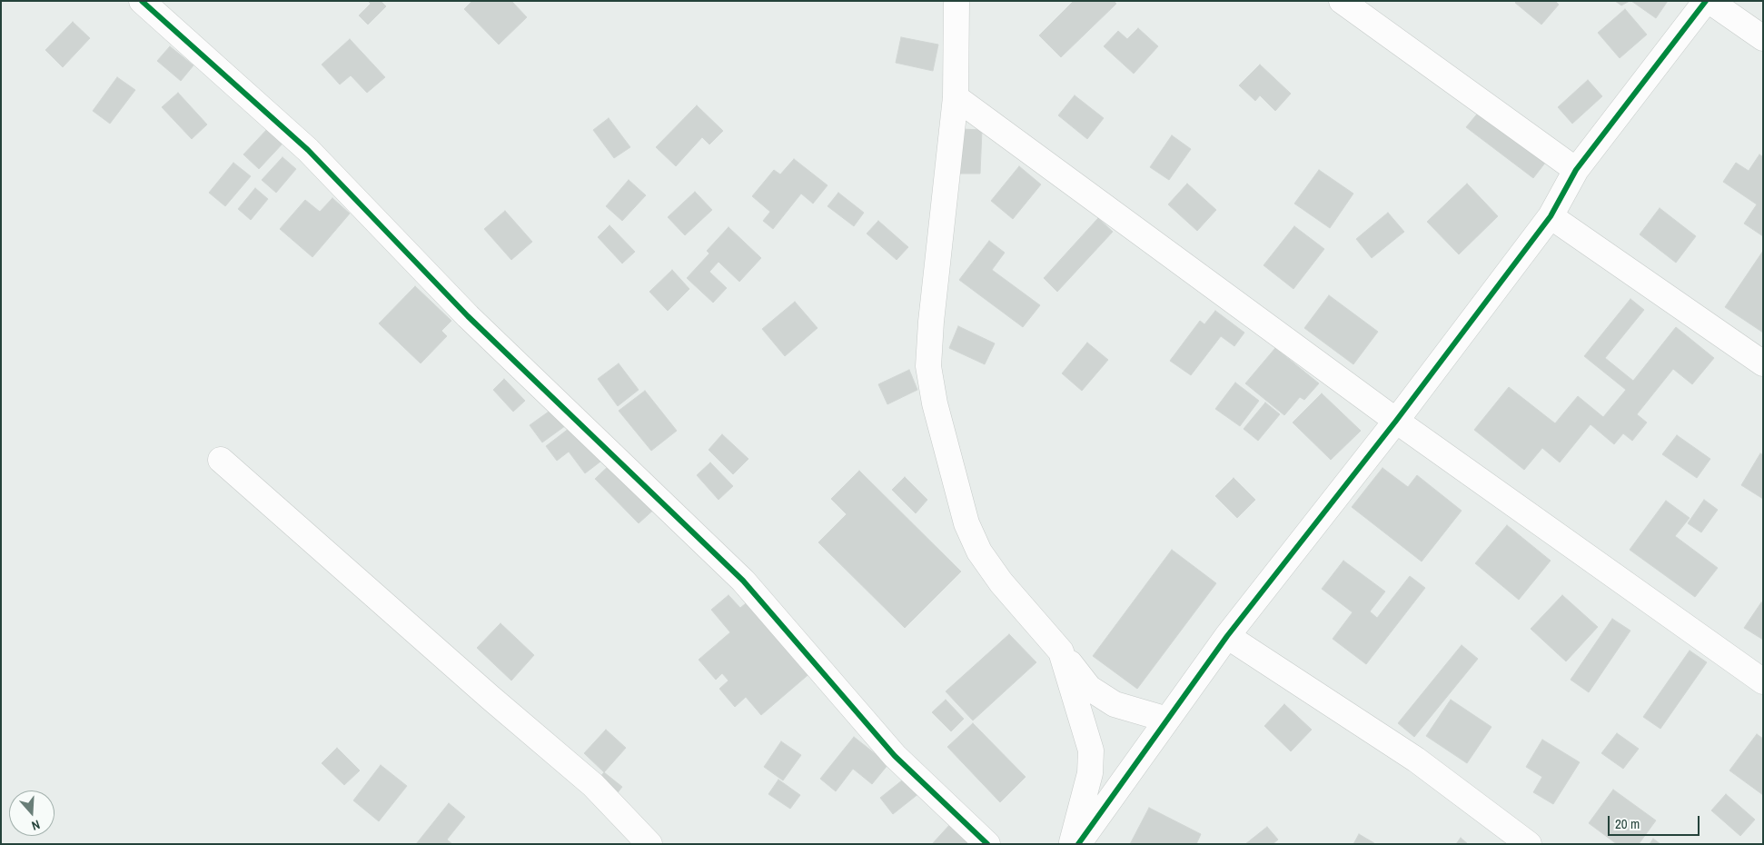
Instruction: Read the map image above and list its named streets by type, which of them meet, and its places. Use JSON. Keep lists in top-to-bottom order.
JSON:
{
  "scale_bar": "20 m",
  "north": "bottom"
}
